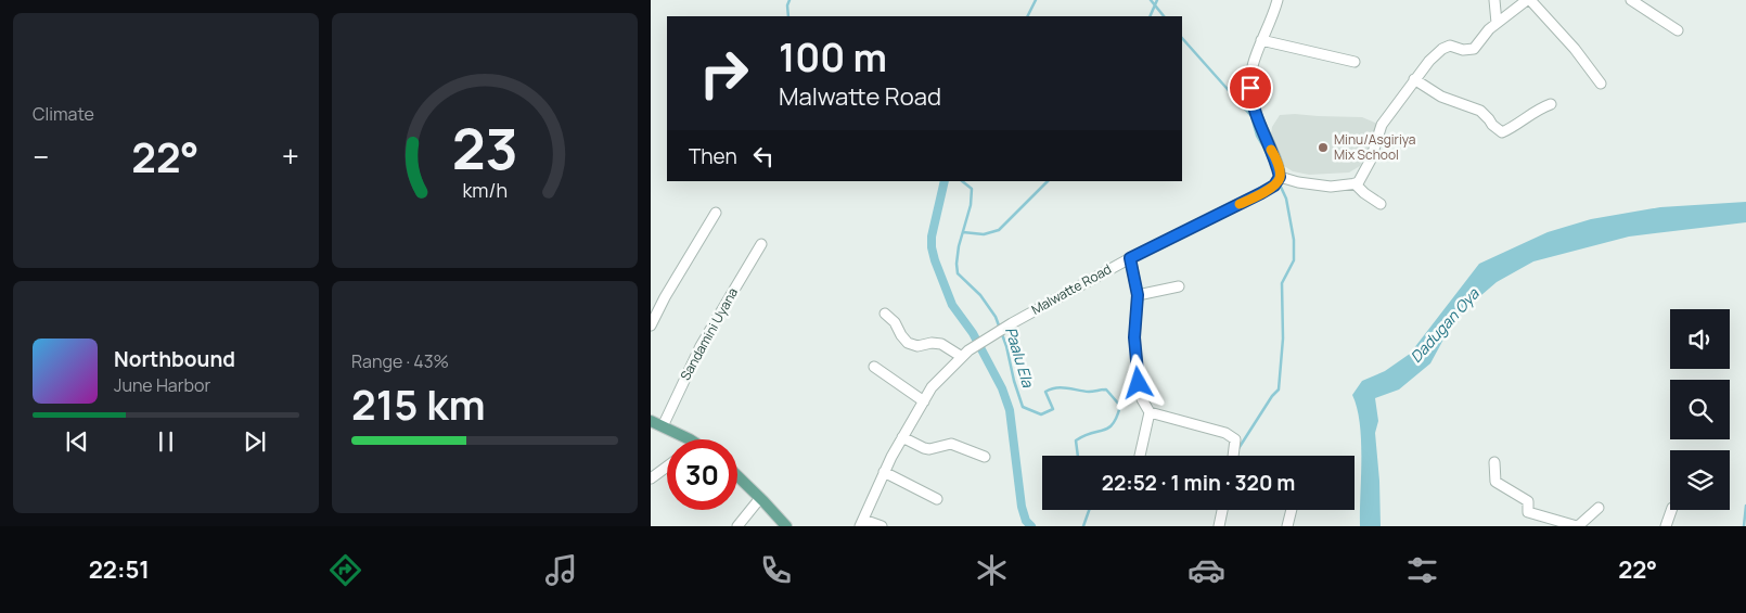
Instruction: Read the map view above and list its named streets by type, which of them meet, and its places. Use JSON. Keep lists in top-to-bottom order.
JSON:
{
  "streets": {
    "street": ["Malwatte Road", "Sandamini Uyana"]
  },
  "water": ["Dadugan Oya", "Paalu Ela"],
  "places": ["Minu/Asgiriya Mix School"],
  "page": {
    "tile": [
      "Climate",
      ["Range · 43%", "215 km"]
    ],
    "turn": ["100 m", "Malwatte Road"],
    "then": "Then",
    "heat": ["−", "22°", "+"],
    "song": ["Northbound", "June Harbor"],
    "limit": "30",
    "trip": "22:52 · 1 min · 320 m",
    "tabs": ["22:51", "22°"],
    "gauge": ["23", "km/h"]
  }
}
